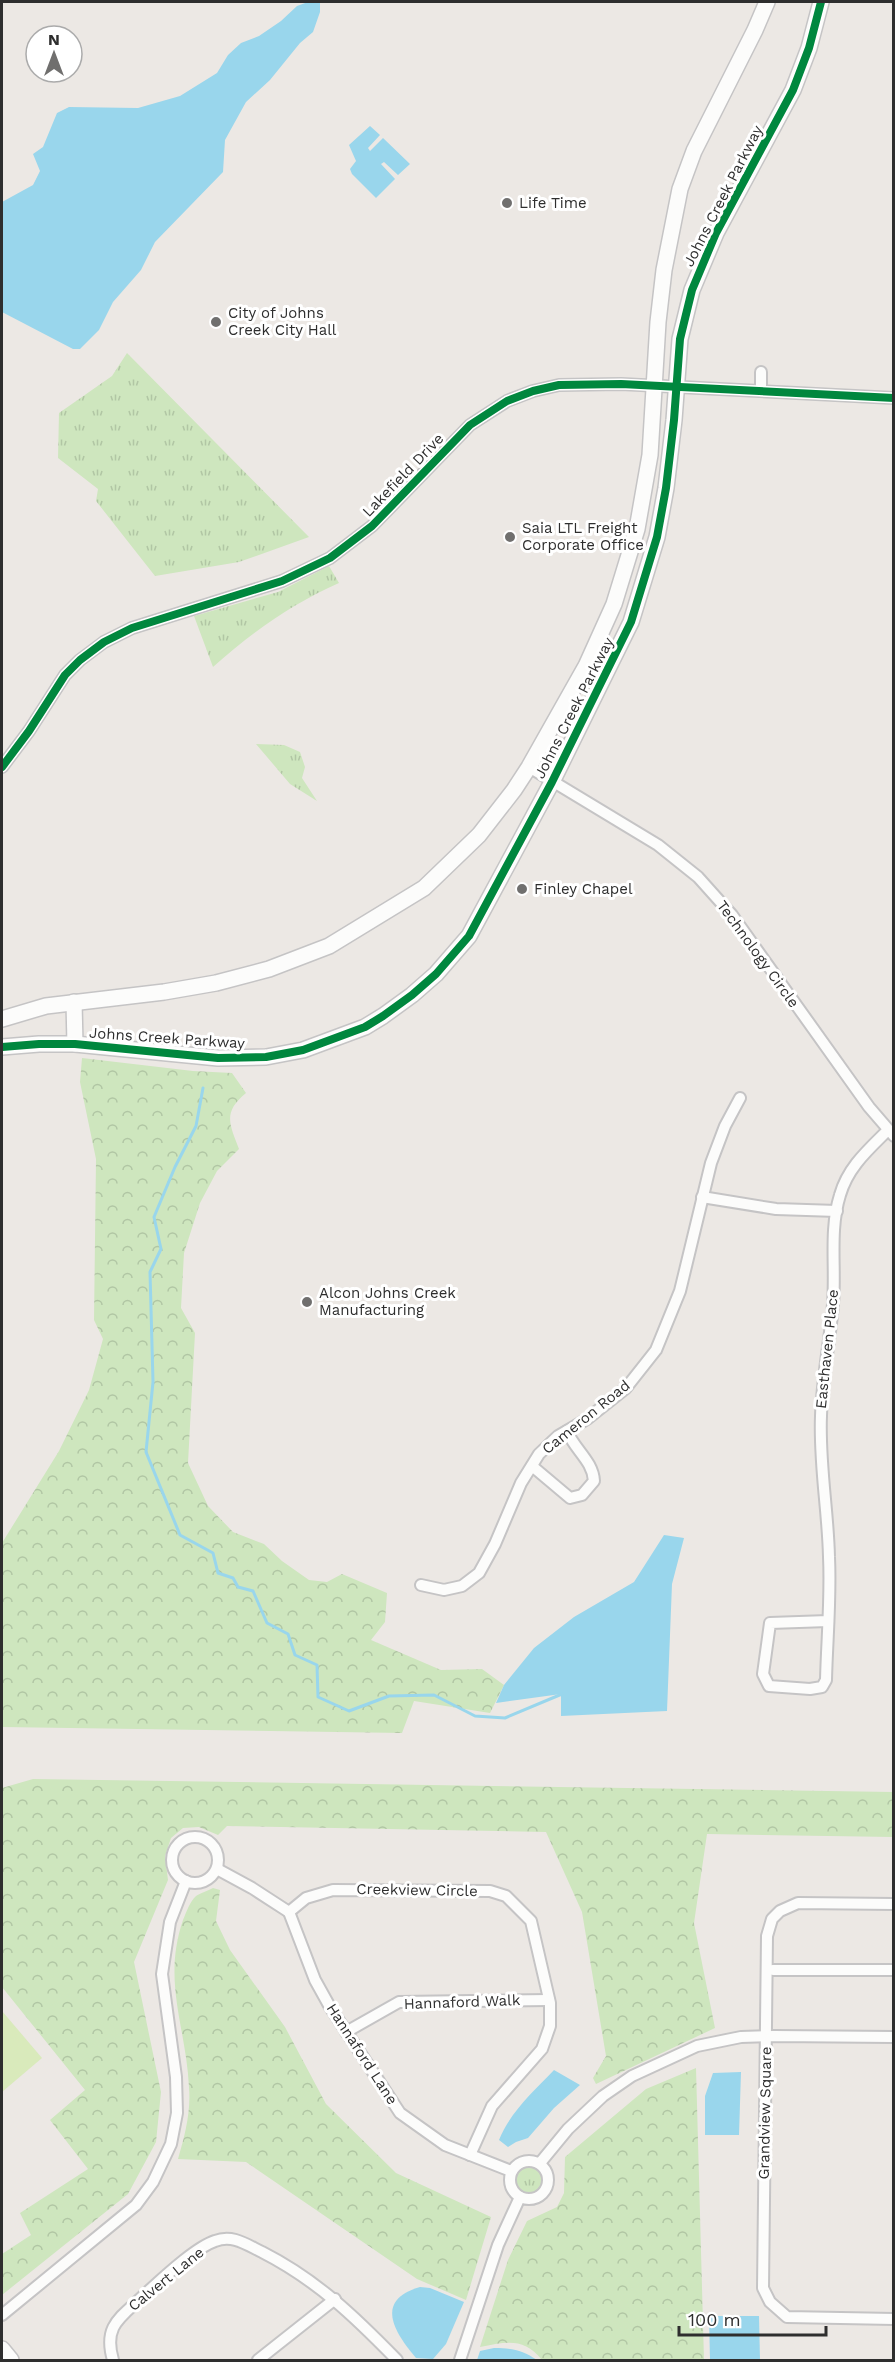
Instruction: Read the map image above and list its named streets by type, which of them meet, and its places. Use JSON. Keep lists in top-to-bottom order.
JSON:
{
  "streets": {
    "street": [
      "Johns Creek Parkway",
      "Lakefield Drive",
      "Technology Circle",
      "Easthaven Place",
      "Cameron Road",
      "Creekview Circle",
      "Hannaford Walk",
      "Hannaford Lane",
      "Grandview Square",
      "Calvert Lane"
    ]
  },
  "crossings": [
    ["Johns Creek Parkway", "Lakefield Drive"],
    ["Johns Creek Parkway", "Technology Circle"],
    ["Technology Circle", "Easthaven Place"],
    ["Creekview Circle", "Hannaford Walk"],
    ["Creekview Circle", "Hannaford Lane"],
    ["Hannaford Walk", "Hannaford Lane"]
  ],
  "places": [
    "Life Time",
    "City of Johns Creek City Hall",
    "Saia LTL Freight Corporate Office",
    "Finley Chapel",
    "Alcon Johns Creek Manufacturing"
  ],
  "scale_bar": "100 m",
  "north": "top"
}
